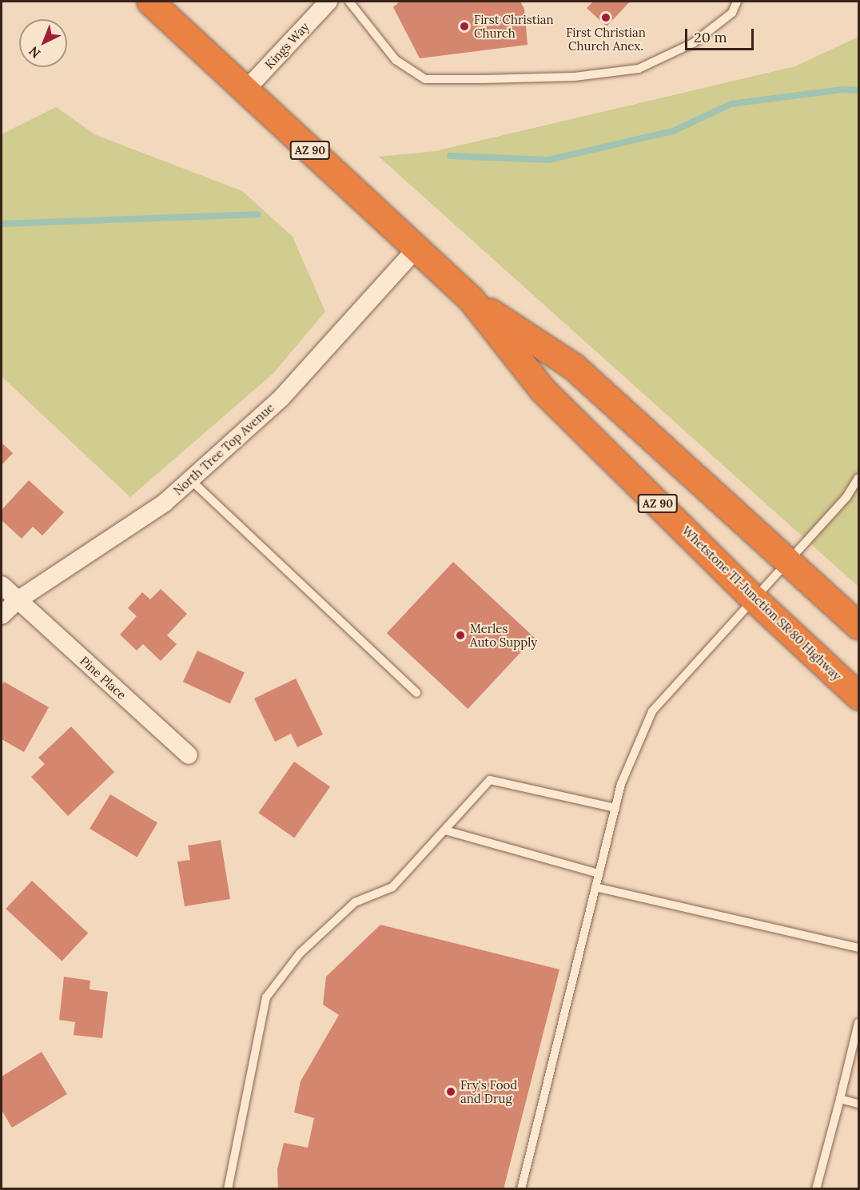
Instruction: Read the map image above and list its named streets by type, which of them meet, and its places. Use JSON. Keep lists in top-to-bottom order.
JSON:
{
  "streets": {
    "highway": ["AZ 90", "Whetstone TI-Junction SR 80 Highway"],
    "street": ["Kings Way", "North Tree Top Avenue", "Pine Place"]
  },
  "crossings": [
    ["Kings Way", "Whetstone TI-Junction SR 80 Highway"],
    ["North Tree Top Avenue", "Whetstone TI-Junction SR 80 Highway"],
    ["North Tree Top Avenue", "Pine Place"]
  ],
  "places": [
    "First Christian Church Anex.",
    "First Christian Church",
    "Merles Auto Supply",
    "Fry's Food and Drug"
  ],
  "scale_bar": "20 m",
  "north": "bottom left"
}
